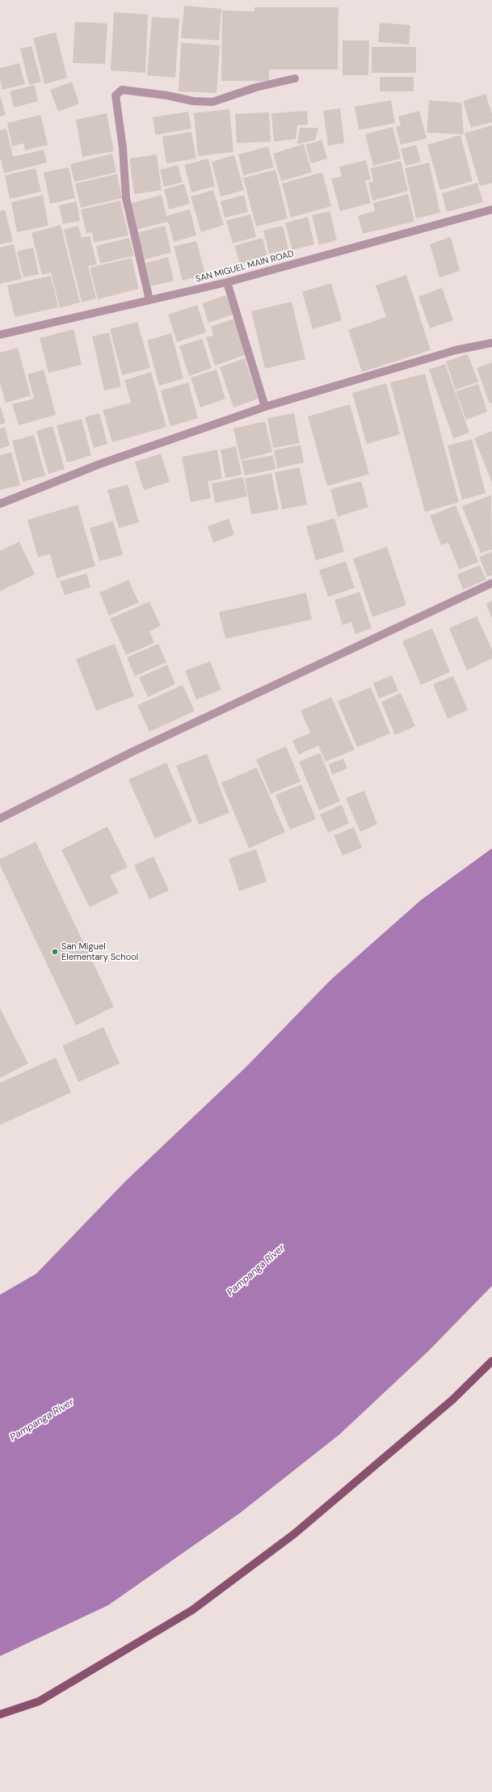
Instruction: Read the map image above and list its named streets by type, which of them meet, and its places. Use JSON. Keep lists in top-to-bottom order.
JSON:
{
  "streets": {
    "street": ["SAN MIGUEL MAIN ROAD"]
  },
  "water": ["Pampanga River"],
  "places": ["San Miguel Elementary School"]
}
